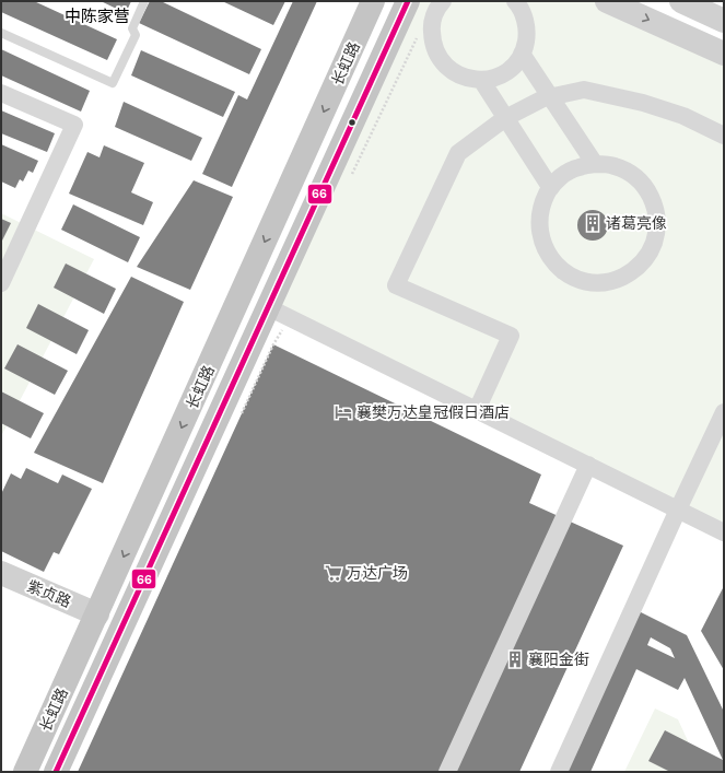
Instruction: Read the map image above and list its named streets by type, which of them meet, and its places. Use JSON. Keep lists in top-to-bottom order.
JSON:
{
  "streets": {
    "highway": ["长虹路"],
    "street": ["紫贞路"]
  },
  "crossings": [
    ["长虹路", "紫贞路"]
  ],
  "districts": ["中陈家营"],
  "places": {
    "building": ["诸葛亮像", "襄阳金街"],
    "hotel": ["襄樊万达皇冠假日酒店"],
    "supermarket": ["万达广场"]
  },
  "lines": ["transit line 66"]
}
